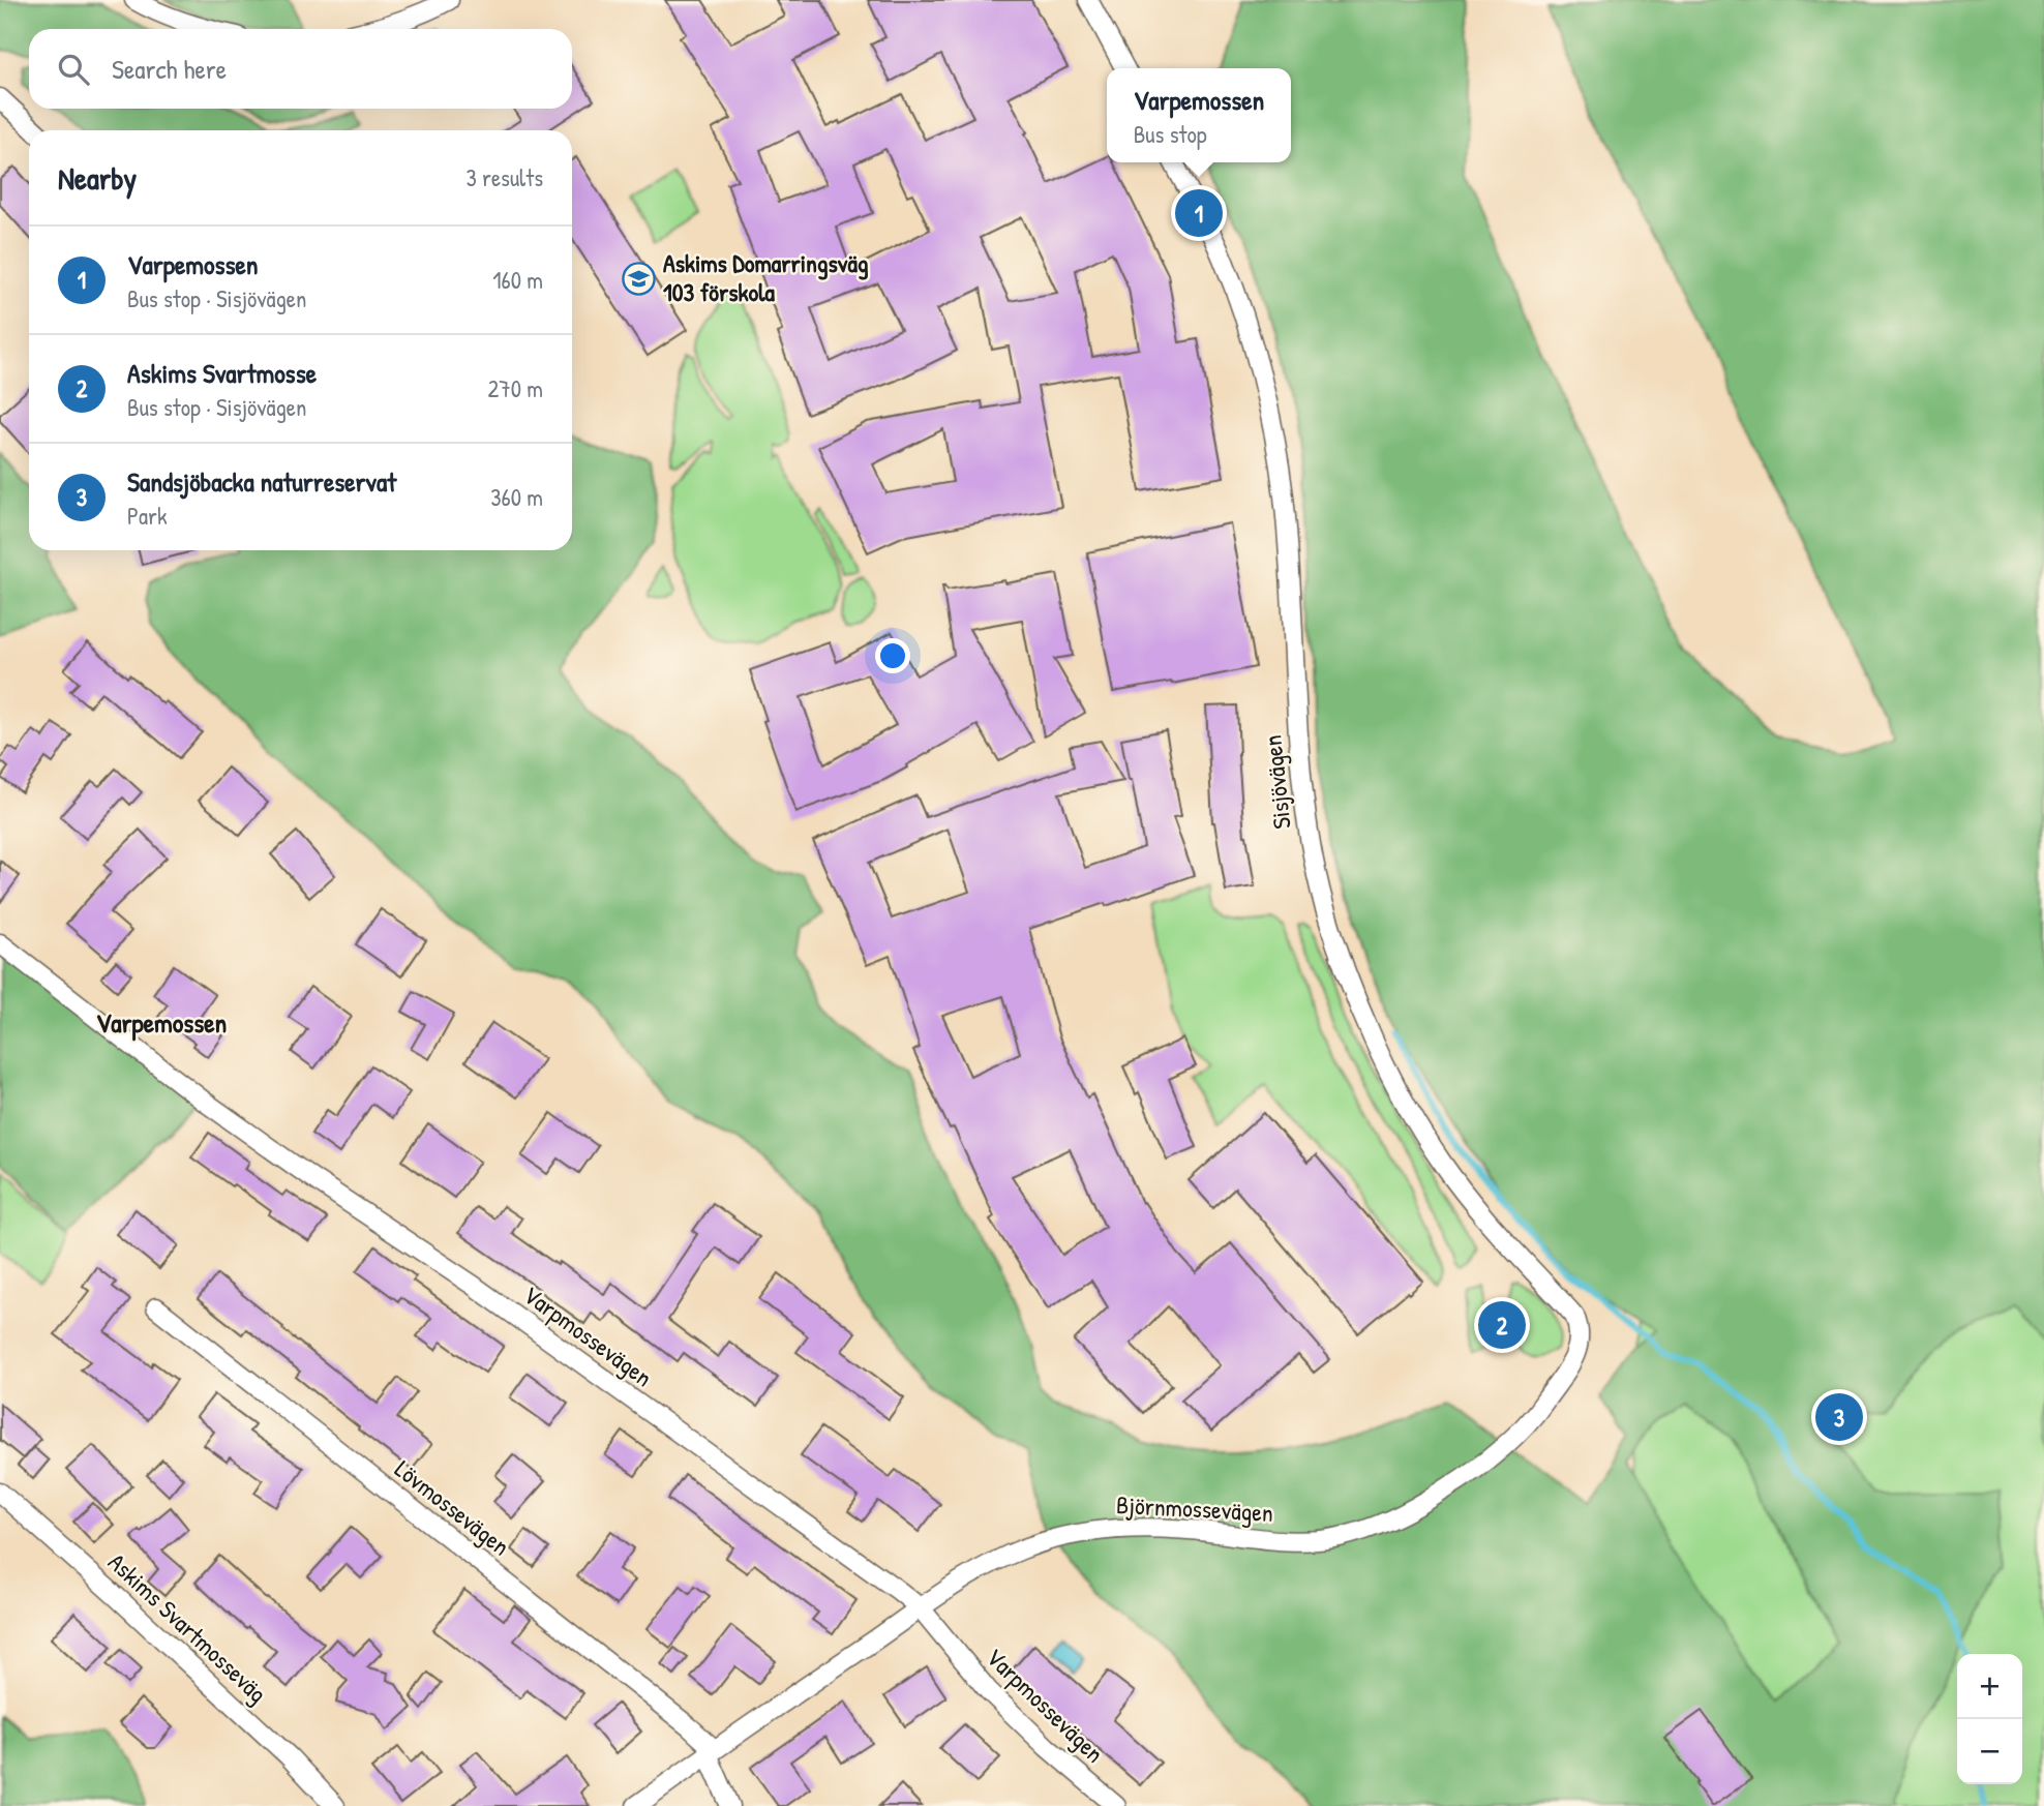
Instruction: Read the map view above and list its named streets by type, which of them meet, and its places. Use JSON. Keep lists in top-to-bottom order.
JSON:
{
  "streets": {
    "street": [
      "Sisjövägen",
      "Varpmossevägen",
      "Lövmossevägen",
      "Björnmossevägen",
      "Askims Svartmosseväg"
    ]
  },
  "crossings": [
    ["Sisjövägen", "Björnmossevägen"],
    ["Varpmossevägen", "Björnmossevägen"],
    ["Lövmossevägen", "Björnmossevägen"]
  ],
  "districts": ["Varpemossen"],
  "places": {
    "school or university": ["Askims Domarringsväg 103 förskola"]
  },
  "page": {
    "search": "Search here",
    "popup": ["Varpemossen", "Bus stop"],
    "heading": ["Nearby", "3 results"],
    "pins": ["1", "2", "3"],
    "list": [
      {
        "mark": "1",
        "name": "Varpemossen",
        "note": "Bus stop · Sisjövägen",
        "value": "160 m"
      },
      {
        "mark": "2",
        "name": "Askims Svartmosse",
        "note": "Bus stop · Sisjövägen",
        "value": "270 m"
      },
      {
        "mark": "3",
        "name": "Sandsjöbacka naturreservat",
        "note": "Park",
        "value": "360 m"
      }
    ],
    "map_buttons": ["+", "−"]
  }
}
